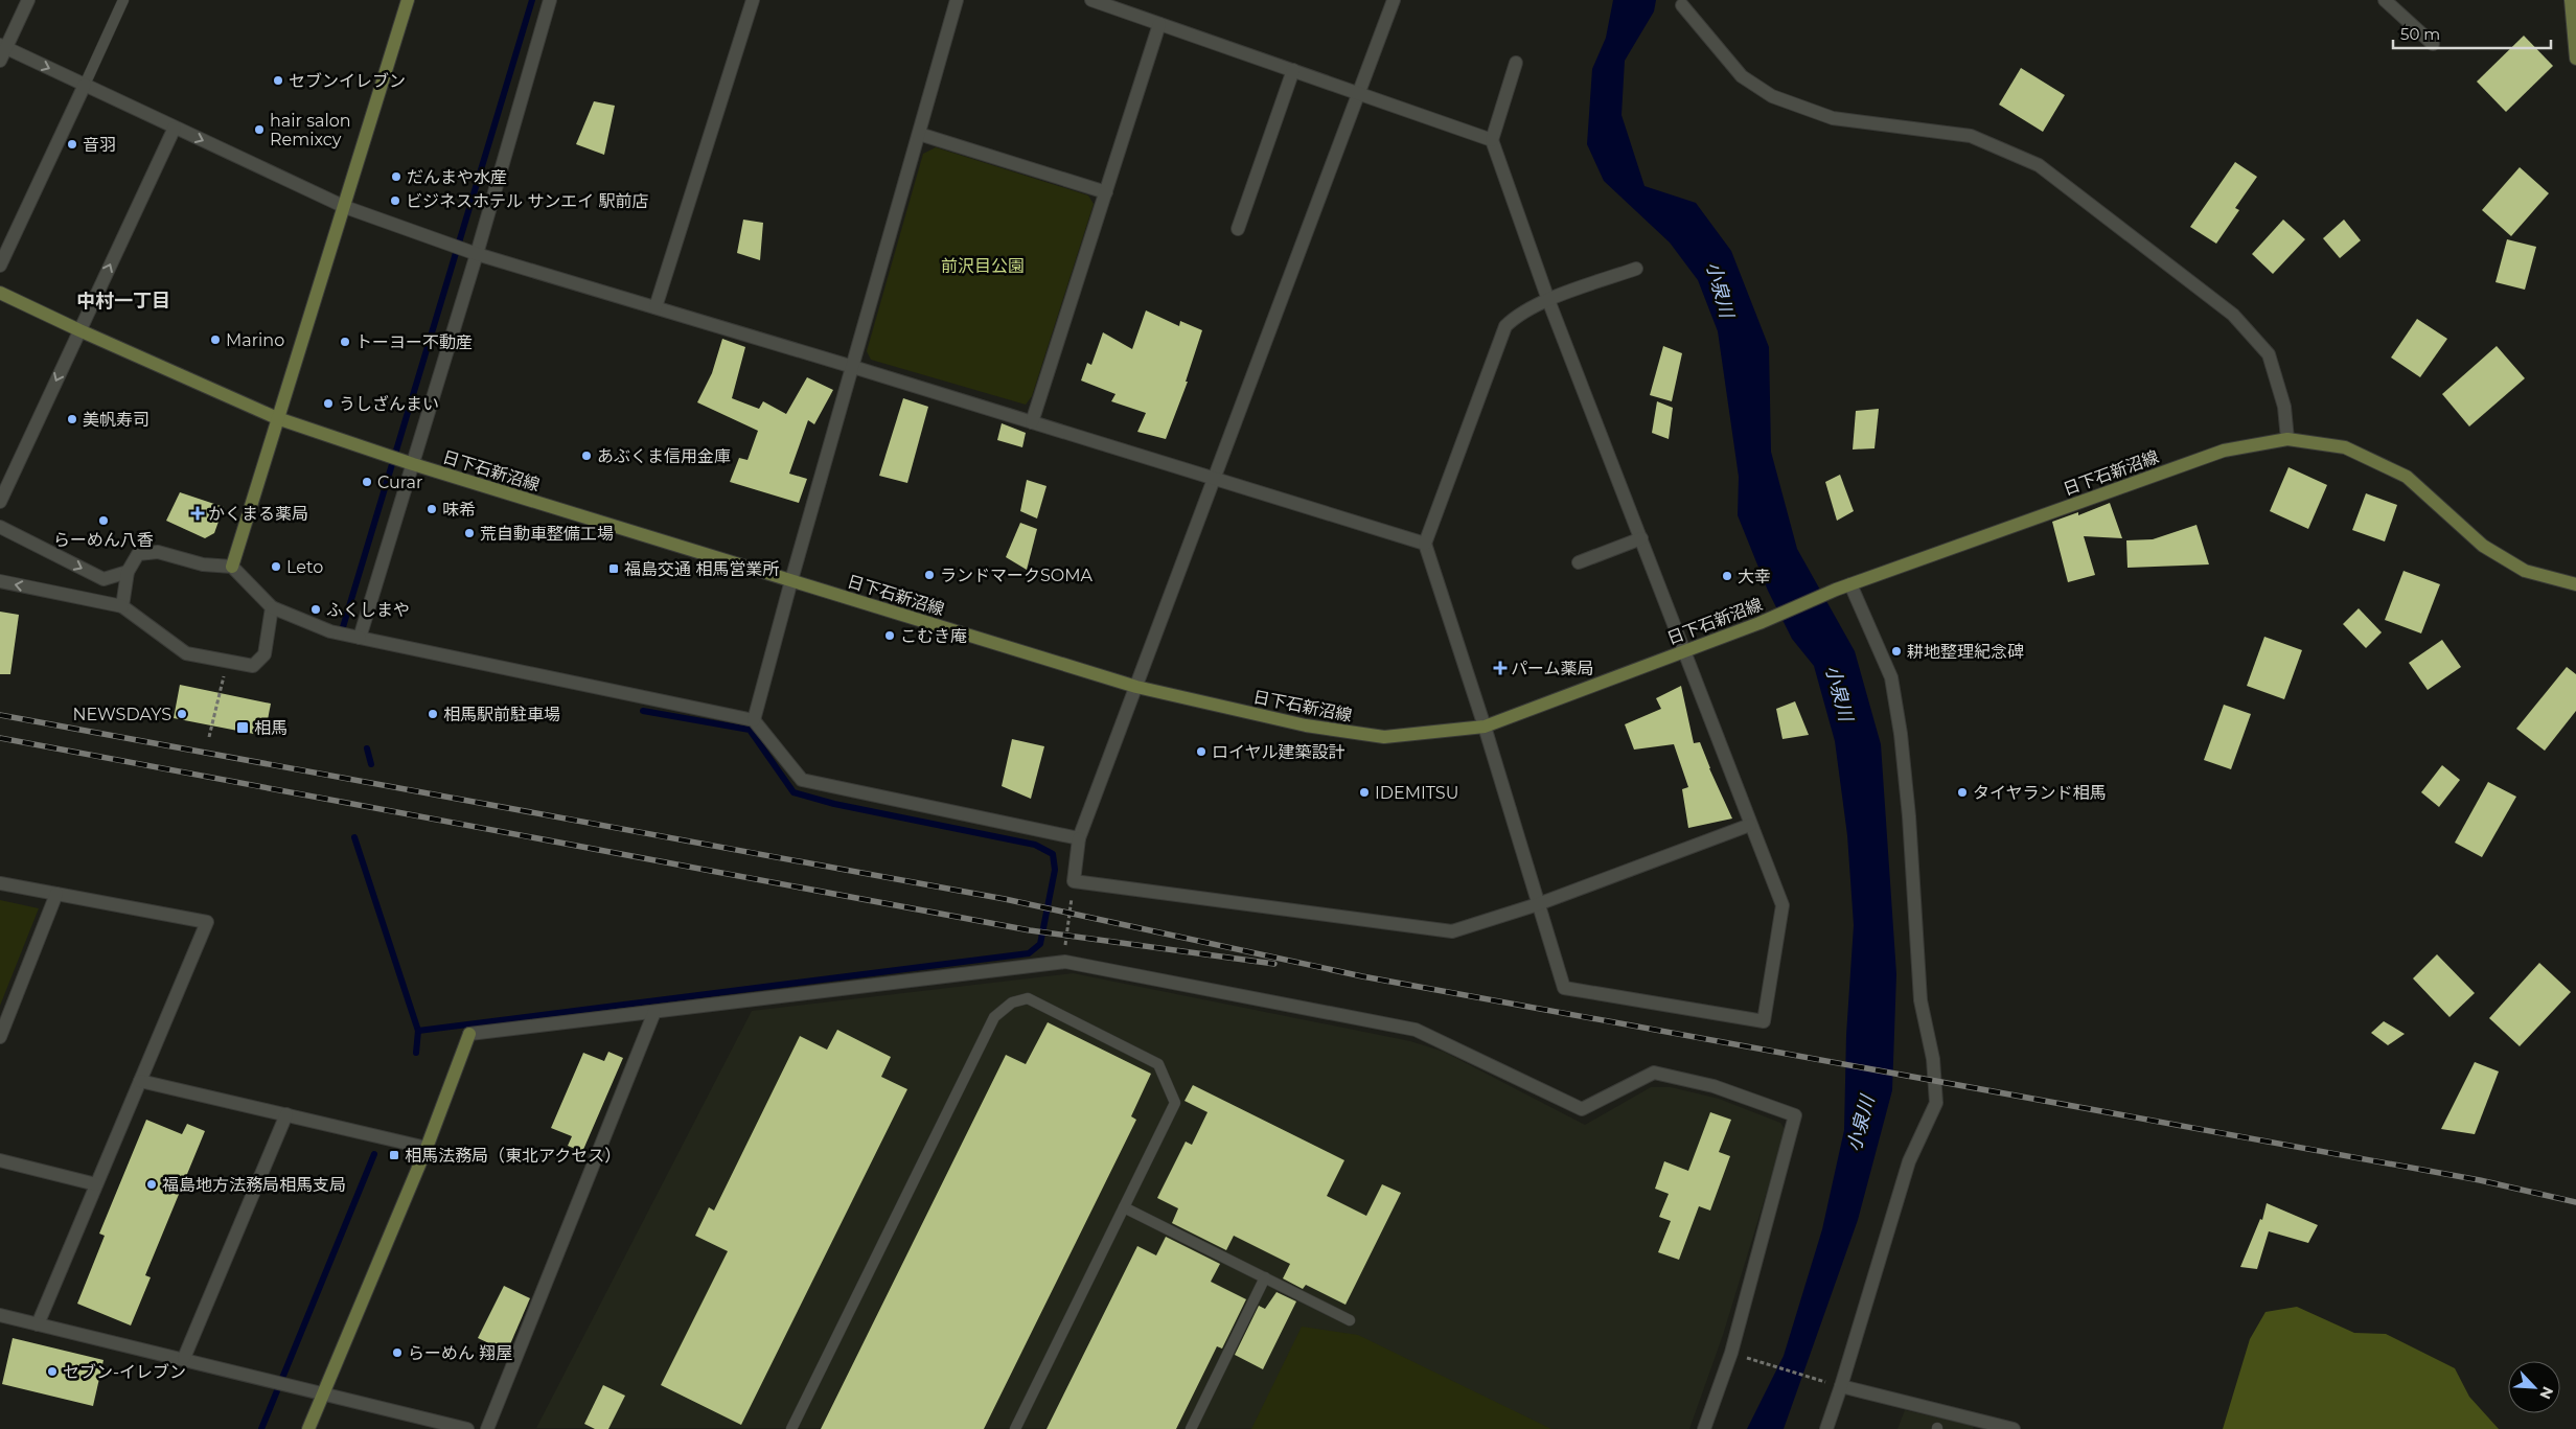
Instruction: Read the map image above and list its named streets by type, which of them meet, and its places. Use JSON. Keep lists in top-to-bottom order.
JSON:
{
  "streets": {
    "main road": ["日下石新沼線"]
  },
  "districts": ["中村一丁目"],
  "water": ["小泉川"],
  "parks": ["前沢目公園"],
  "places": {
    "other": [
      "セブンイレブン",
      "hair salon Remixcy",
      "音羽",
      "だんまや水産",
      "ビジネスホテル サンエイ 駅前店",
      "Marino",
      "トーヨー不動産",
      "うしざんまい",
      "美帆寿司",
      "あぶくま信用金庫",
      "Curar",
      "味希",
      "らーめん八香",
      "荒自動車整備工場",
      "Leto",
      "ランドマークSOMA",
      "大幸",
      "ふくしまや",
      "こむき庵",
      "耕地整理紀念碑",
      "NEWSDAYS",
      "相馬駅前駐車場",
      "ロイヤル建築設計",
      "IDEMITSU",
      "タイヤランド相馬",
      "福島地方法務局相馬支局",
      "らーめん 翔屋",
      "セブン-イレブン"
    ],
    "health": ["かくまる薬局", "パーム薬局"],
    "transit": ["福島交通 相馬営業所", "相馬", "相馬法務局（東北アクセス）"]
  },
  "scale_bar": "50 m",
  "north": "bottom right"
}
